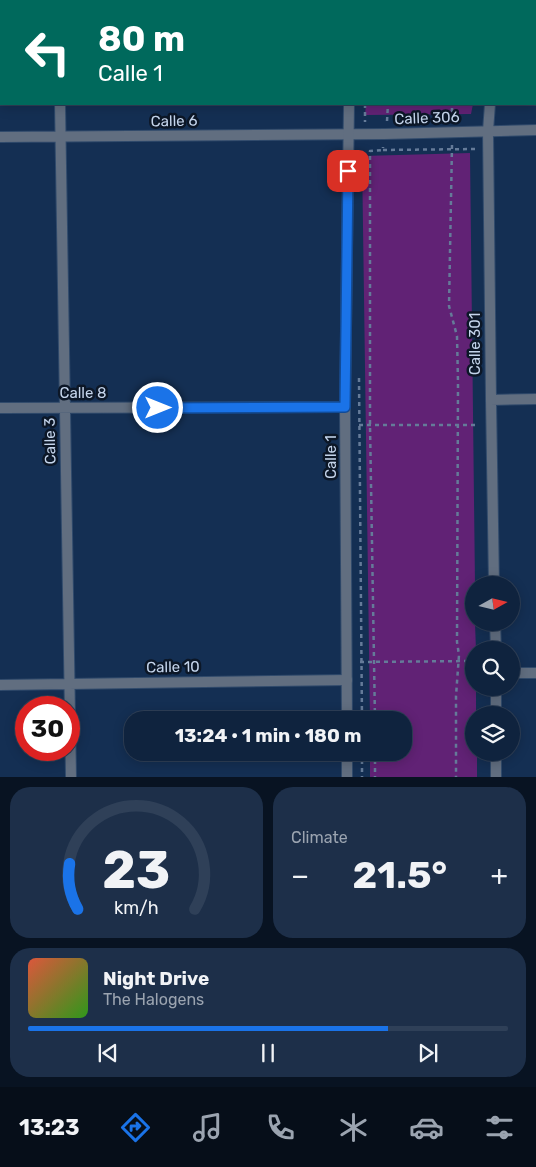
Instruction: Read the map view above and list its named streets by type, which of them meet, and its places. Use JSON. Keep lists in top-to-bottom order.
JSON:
{
  "streets": {
    "street": [
      "Calle 306",
      "Calle 6",
      "Calle 301",
      "Calle 8",
      "Calle 3",
      "Calle 1",
      "Calle 10"
    ]
  },
  "crossings": [
    ["Calle 306", "Calle 6"],
    ["Calle 306", "Calle 301"],
    ["Calle 306", "Calle 1"],
    ["Calle 6", "Calle 3"],
    ["Calle 6", "Calle 1"],
    ["Calle 8", "Calle 3"],
    ["Calle 8", "Calle 1"],
    ["Calle 3", "Calle 10"],
    ["Calle 1", "Calle 10"]
  ],
  "north": "right",
  "page": {
    "turn": ["80 m", "Calle 1"],
    "limit": "30",
    "trip": "13:24 · 1 min · 180 m",
    "tile": "Climate",
    "heat": ["−", "21.5°", "+"],
    "song": ["Night Drive", "The Halogens"],
    "tabs": "13:23",
    "gauge": ["23", "km/h"]
  }
}
